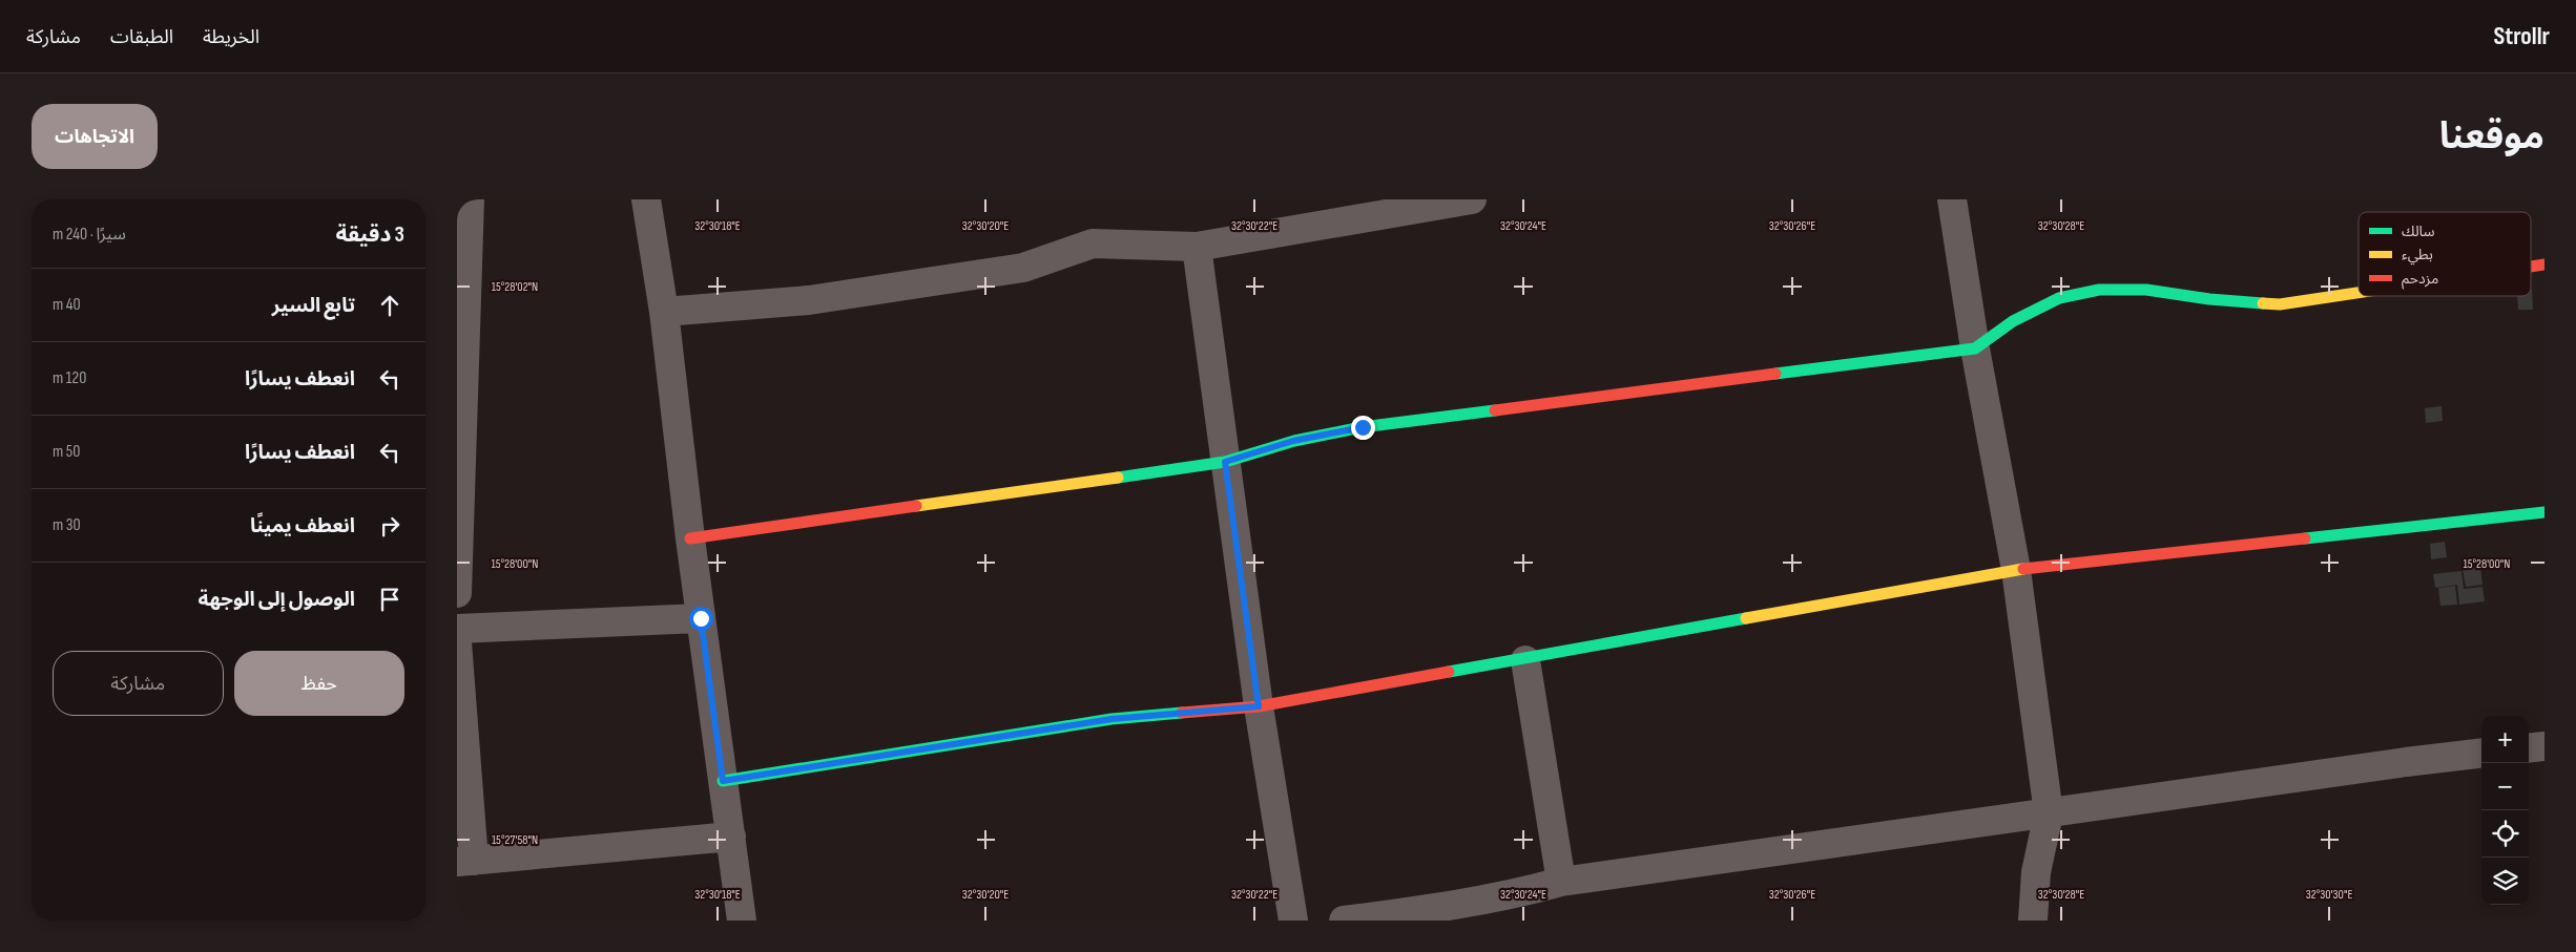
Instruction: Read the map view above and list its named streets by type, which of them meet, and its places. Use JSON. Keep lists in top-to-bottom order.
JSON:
{
  "legend": ["سالك", "بطيء", "مزدحم"],
  "page": {
    "header": "Strollr",
    "nav": ["الخريطة", "الطبقات", "مشاركة"],
    "title": "موقعنا",
    "buttons": [
      "الاتجاهات",
      ["حفظ", "مشاركة"]
    ],
    "heading": ["3 دقيقة", "سيرًا · 240 m"],
    "list": [
      ["تابع السير", "40 m"],
      ["انعطف يسارًا", "120 m"],
      ["انعطف يسارًا", "50 m"],
      ["انعطف يمينًا", "30 m"],
      "الوصول إلى الوجهة"
    ],
    "map_buttons": ["+", "−"]
  },
  "coordinates": [
    "32°30'18\"E",
    "32°30'20\"E",
    "32°30'22\"E",
    "32°30'24\"E",
    "32°30'26\"E",
    "32°30'28\"E",
    "15°28'02\"N",
    "15°28'00\"N",
    "15°27'58\"N",
    "32°30'30\"E"
  ]
}
